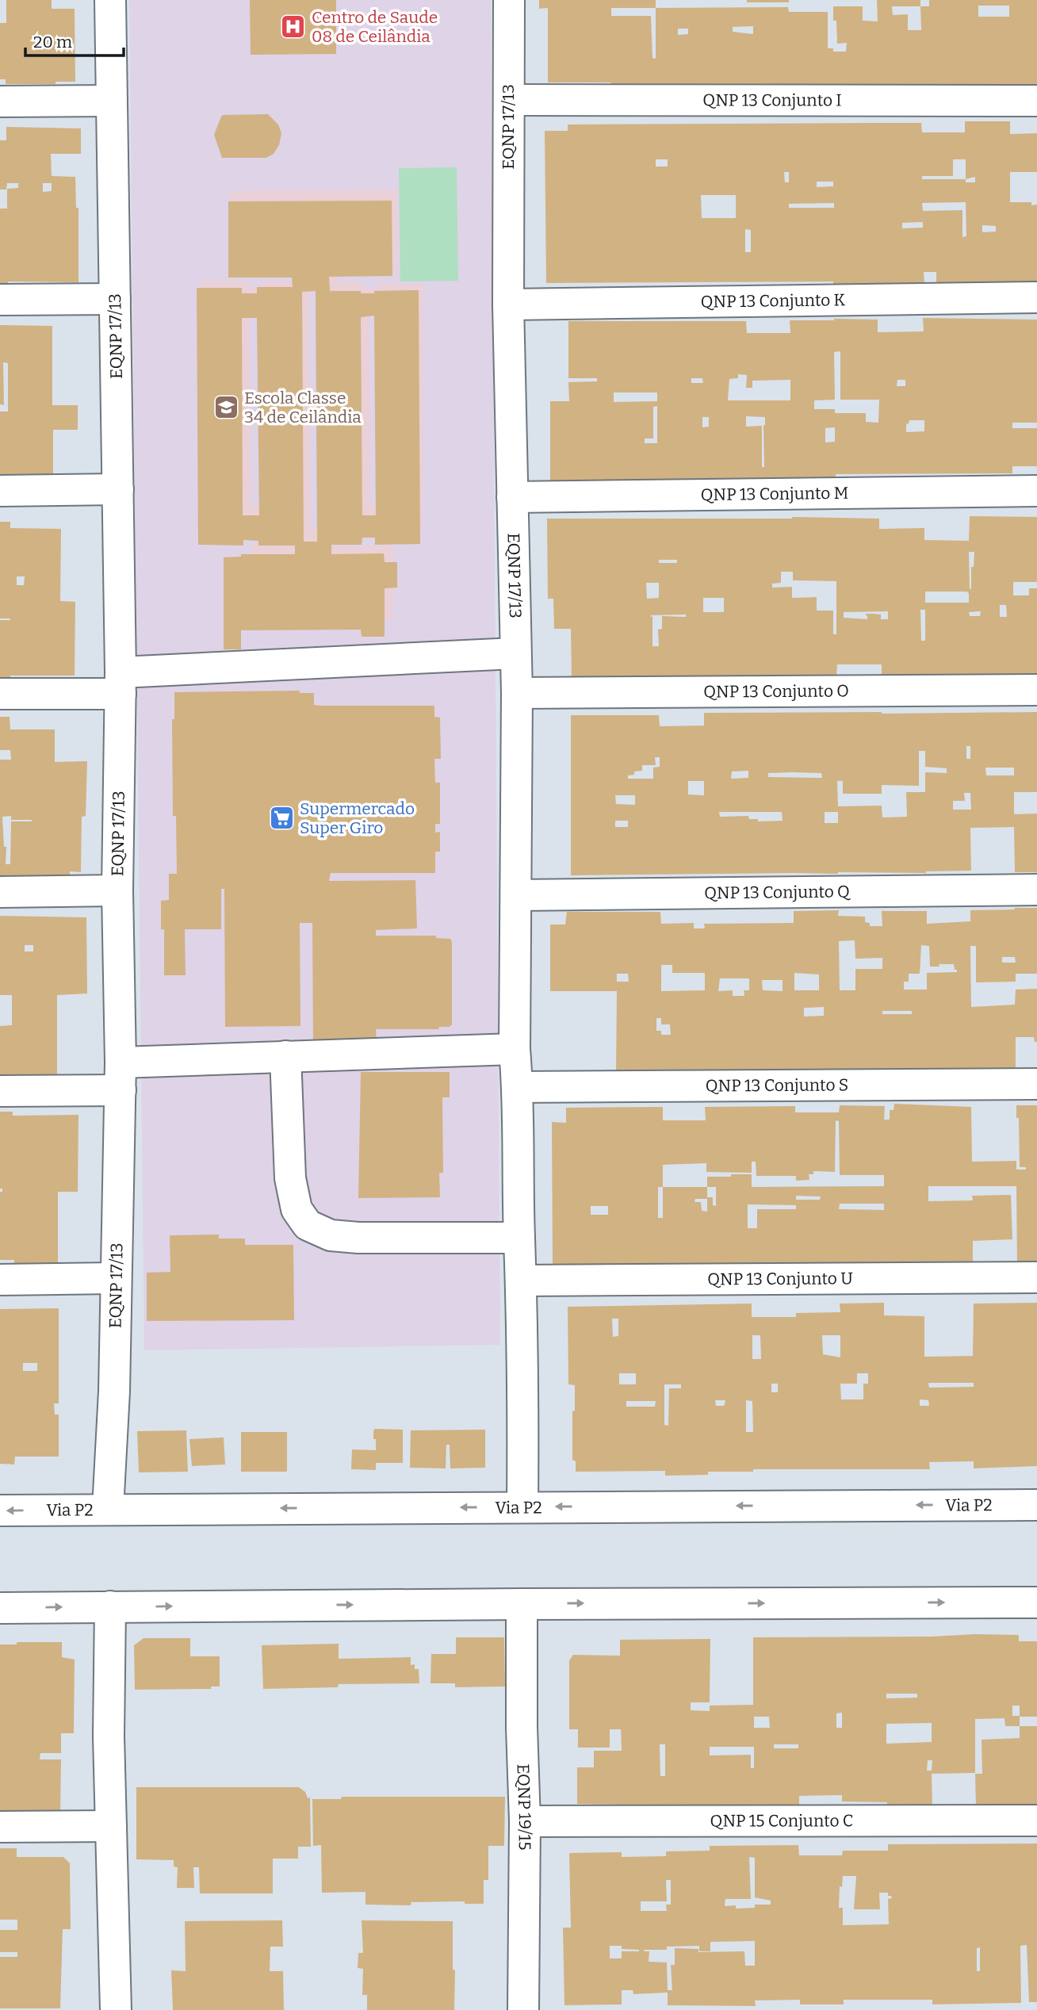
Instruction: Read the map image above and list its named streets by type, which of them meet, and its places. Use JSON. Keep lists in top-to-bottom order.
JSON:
{
  "streets": {
    "street": [
      "QNP 13 Conjunto I",
      "EQNP 17/13",
      "QNP 13 Conjunto K",
      "QNP 13 Conjunto M",
      "QNP 13 Conjunto O",
      "QNP 13 Conjunto Q",
      "QNP 13 Conjunto S",
      "QNP 13 Conjunto U",
      "Via P2",
      "EQNP 19/15",
      "QNP 15 Conjunto C"
    ]
  },
  "crossings": [
    ["QNP 13 Conjunto I", "EQNP 17/13"],
    ["EQNP 17/13", "QNP 13 Conjunto K"],
    ["EQNP 17/13", "QNP 13 Conjunto M"],
    ["EQNP 17/13", "QNP 13 Conjunto O"],
    ["EQNP 17/13", "QNP 13 Conjunto Q"],
    ["EQNP 17/13", "QNP 13 Conjunto S"],
    ["EQNP 17/13", "QNP 13 Conjunto U"],
    ["EQNP 17/13", "Via P2"],
    ["EQNP 19/15", "QNP 15 Conjunto C"]
  ],
  "places": {
    "hospital": ["Centro de Saude 08 de Ceilândia"],
    "school or university": ["Escola Classe 34 de Ceilândia"],
    "supermarket": ["Supermercado Super Giro"]
  },
  "scale_bar": "20 m"
}
